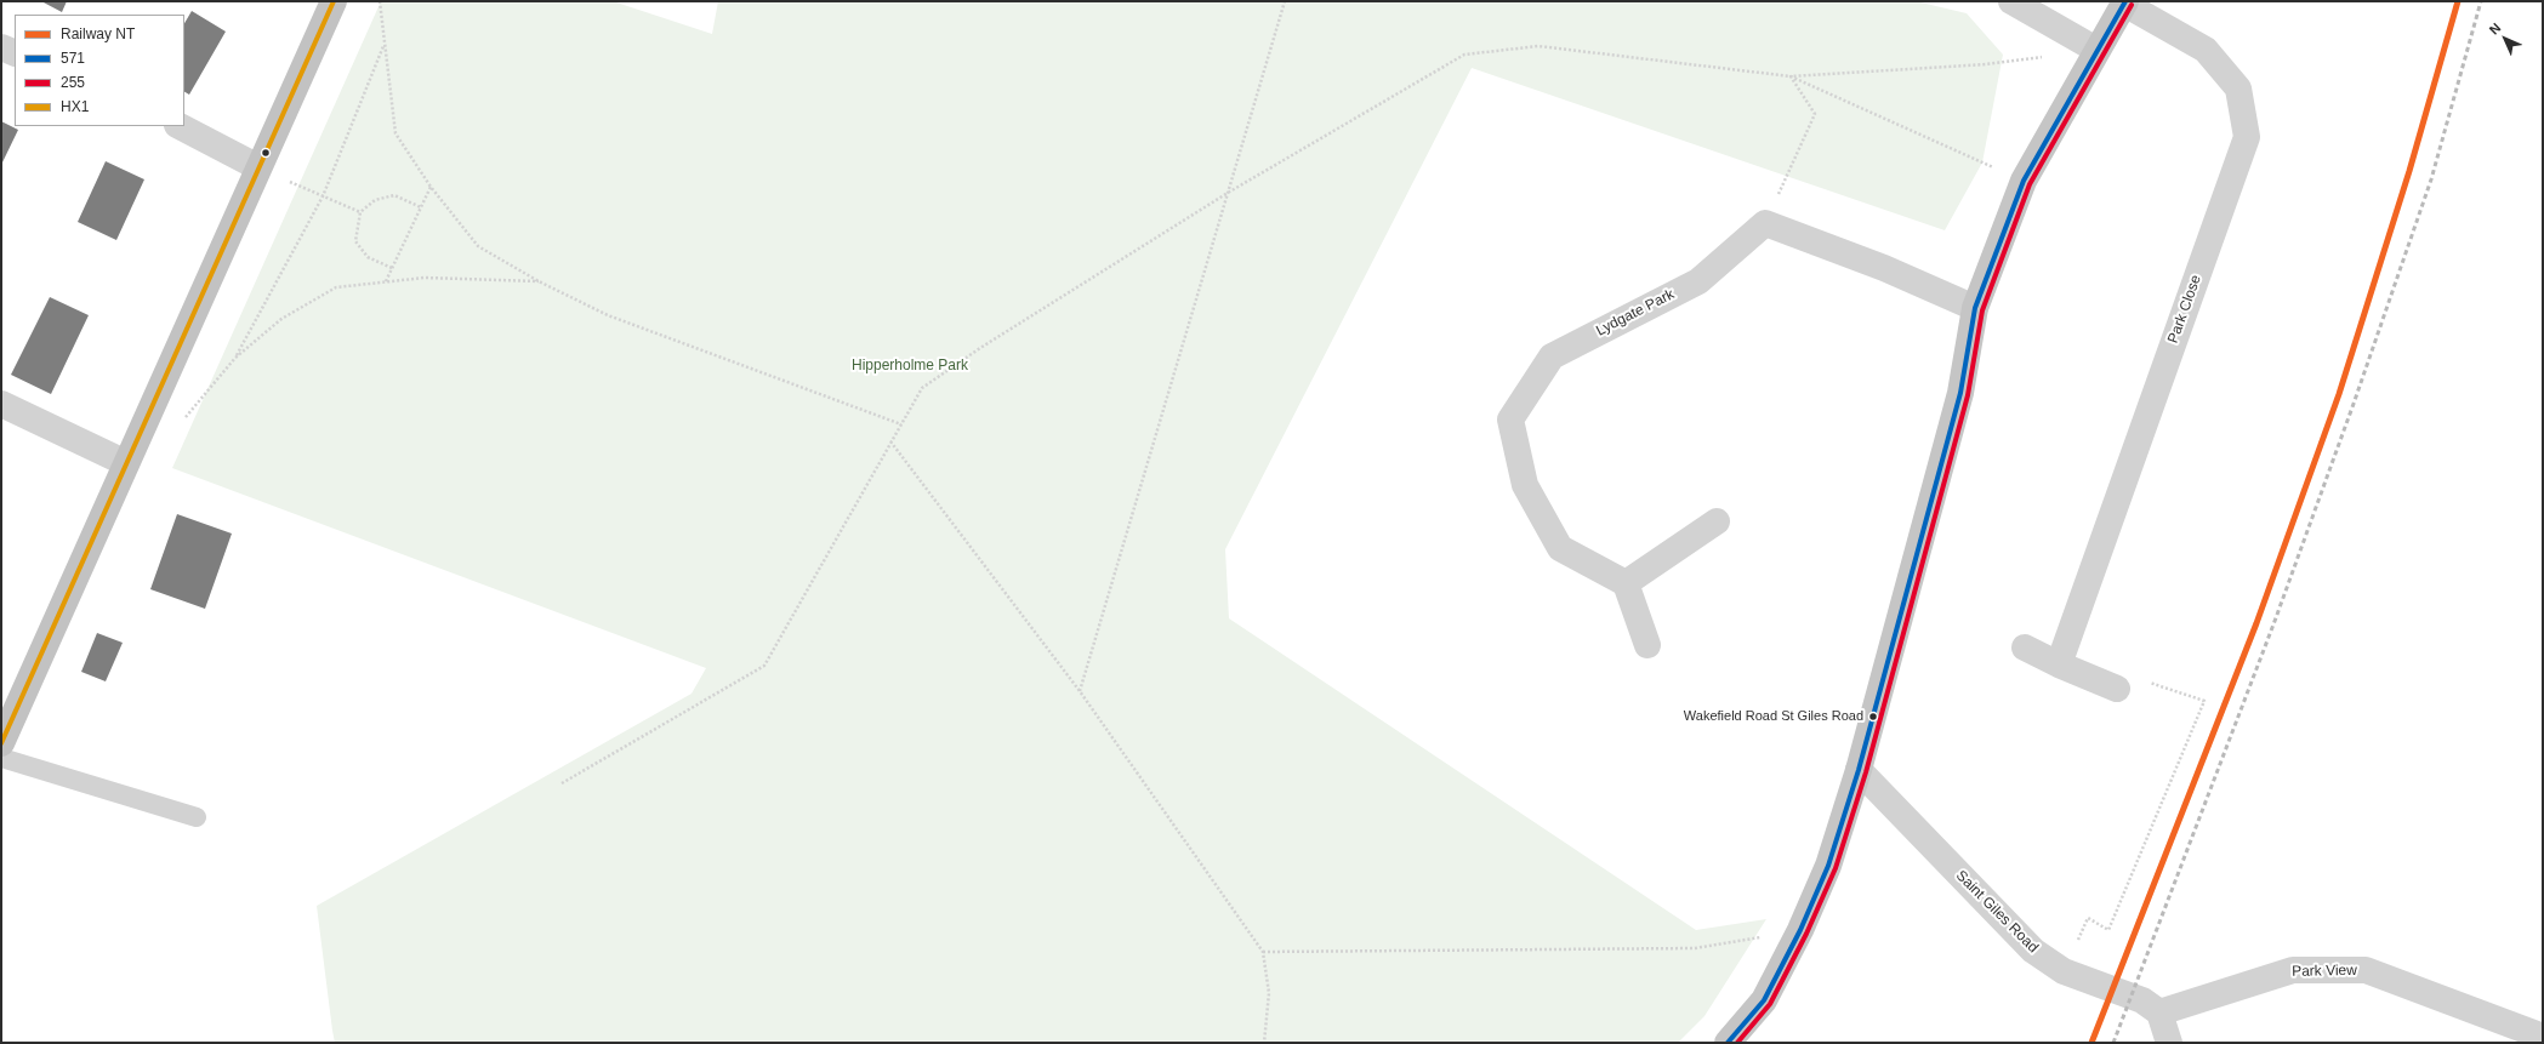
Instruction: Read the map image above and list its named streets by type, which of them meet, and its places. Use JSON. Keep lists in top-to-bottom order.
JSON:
{
  "streets": {
    "street": [
      "Park Close",
      "Lydgate Park",
      "Saint Giles Road",
      "Park View"
    ]
  },
  "crossings": [
    ["Saint Giles Road", "Park View"]
  ],
  "parks": ["Hipperholme Park"],
  "places": ["Wakefield Road St Giles Road"],
  "lines": [
    "rail line NT",
    "transit line 571",
    "transit line HX1",
    "transit line 255"
  ],
  "legend": [
    "Railway NT",
    "571",
    "255",
    "HX1"
  ],
  "north": "top left"
}
